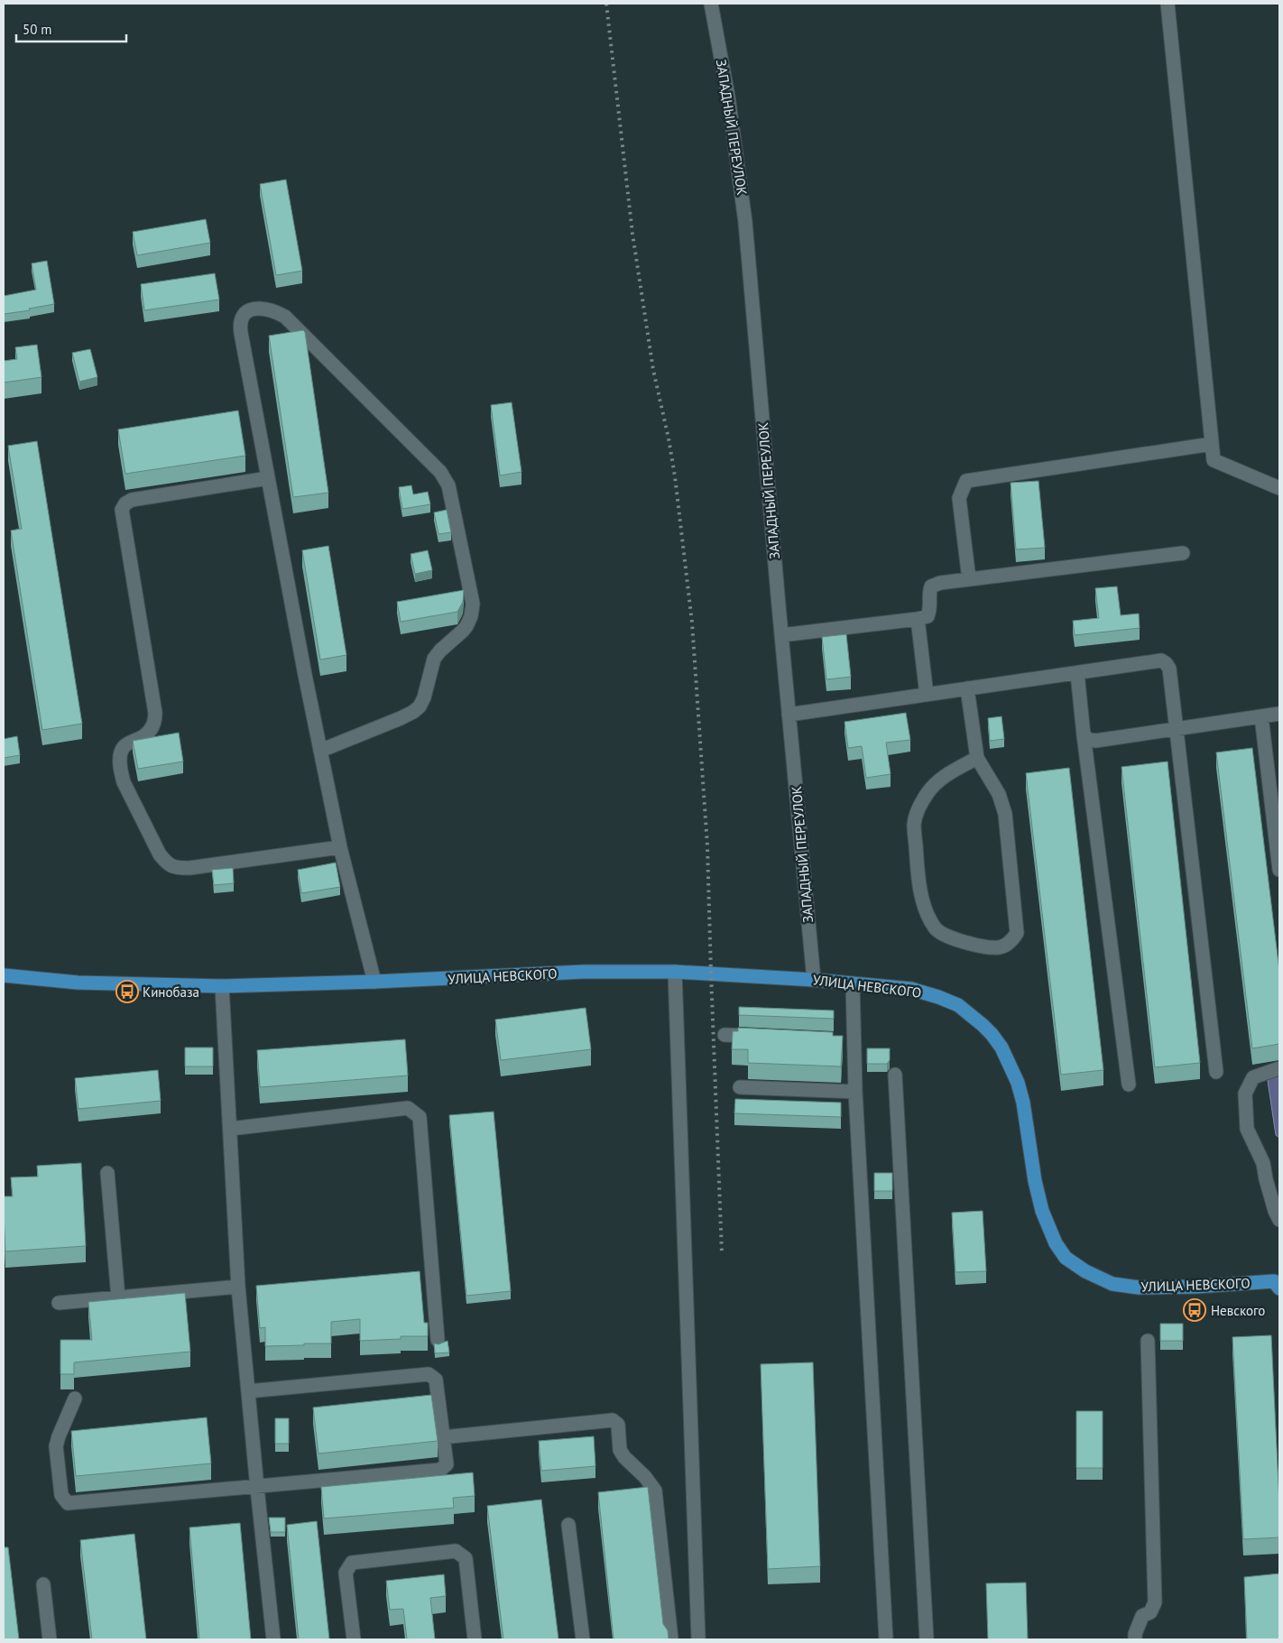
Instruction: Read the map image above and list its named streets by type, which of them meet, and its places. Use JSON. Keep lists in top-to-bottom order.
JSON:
{
  "streets": {
    "main road": ["УЛИЦА НЕВСКОГО"],
    "street": ["ЗАПАДНЫЙ ПЕРЕУЛОК"]
  },
  "crossings": [
    ["ЗАПАДНЫЙ ПЕРЕУЛОК", "УЛИЦА НЕВСКОГО"]
  ],
  "places": {
    "bus stop": ["Кинобаза", "Невского"]
  },
  "scale_bar": "50 m"
}
